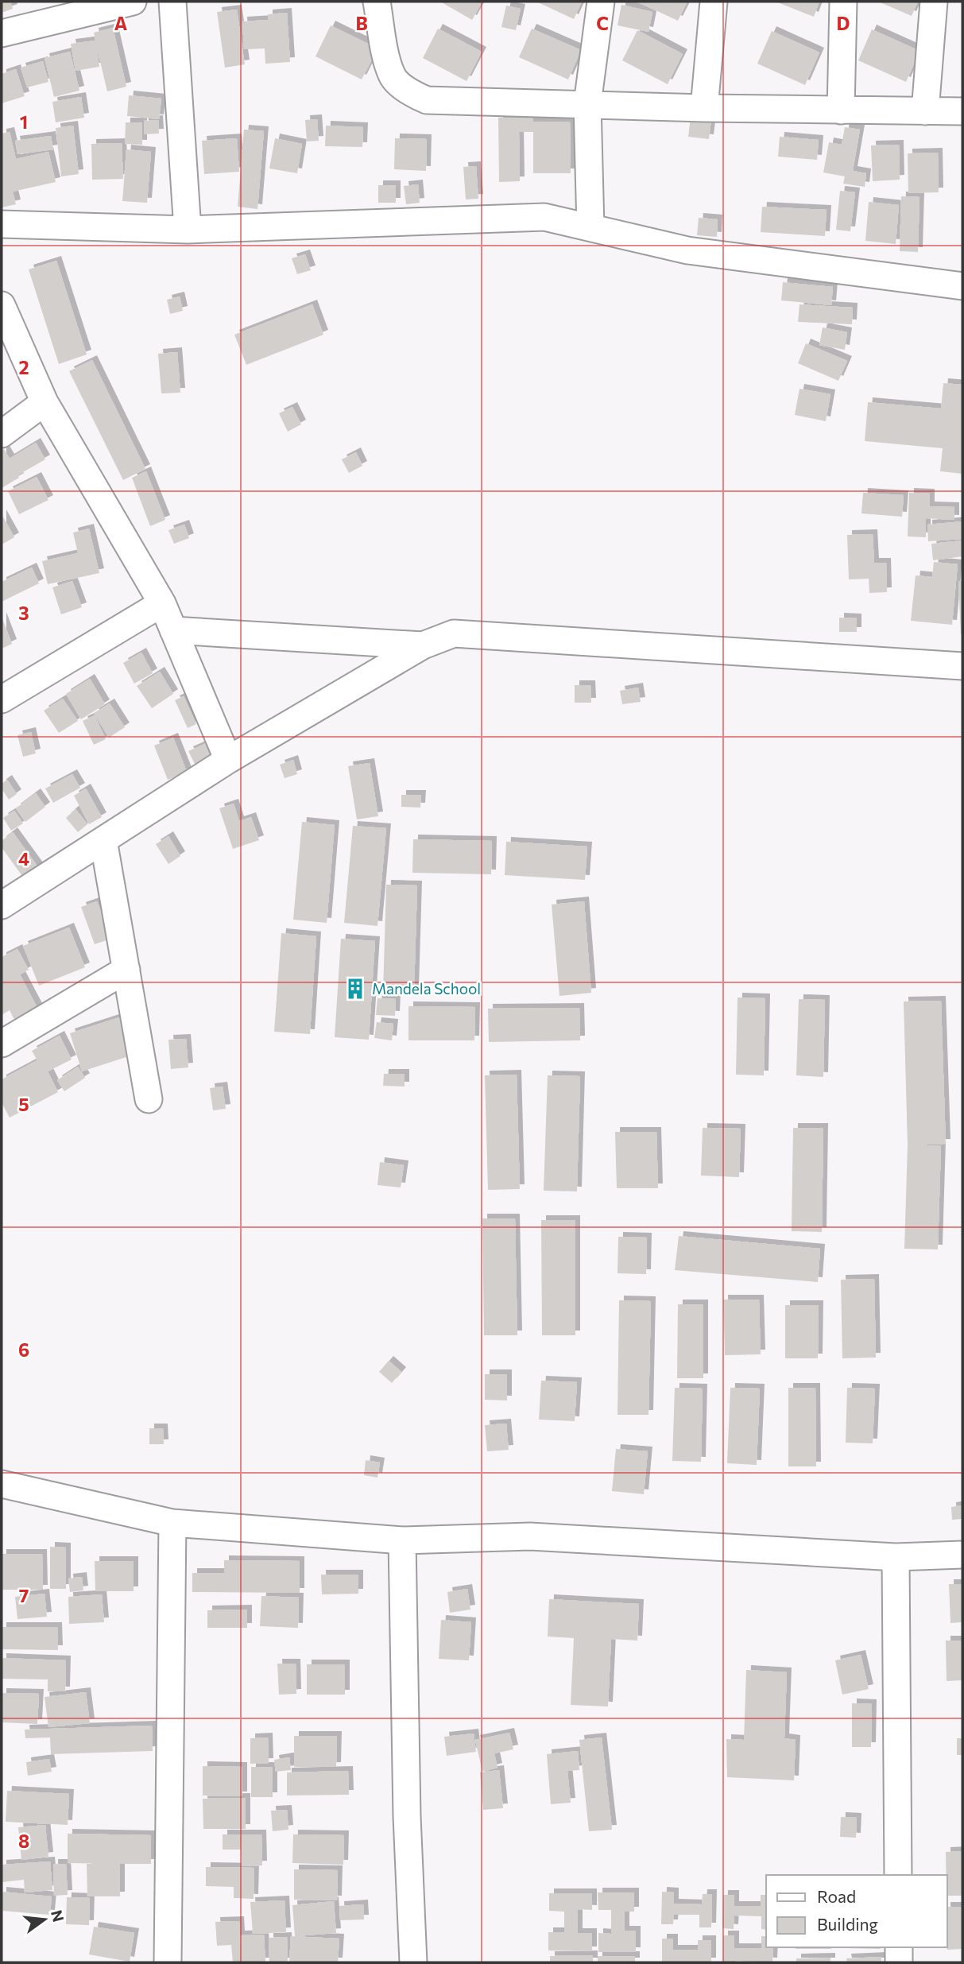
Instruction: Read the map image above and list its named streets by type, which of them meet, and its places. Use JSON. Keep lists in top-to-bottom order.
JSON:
{
  "places": {
    "building": ["Mandela School"]
  },
  "legend": ["Road", "Building"],
  "north": "right",
  "grid": {
    "columns": [
      "A",
      "B",
      "C",
      "D"
    ],
    "rows": [
      "1",
      "2",
      "3",
      "4",
      "5",
      "6",
      "7",
      "8"
    ]
  }
}
